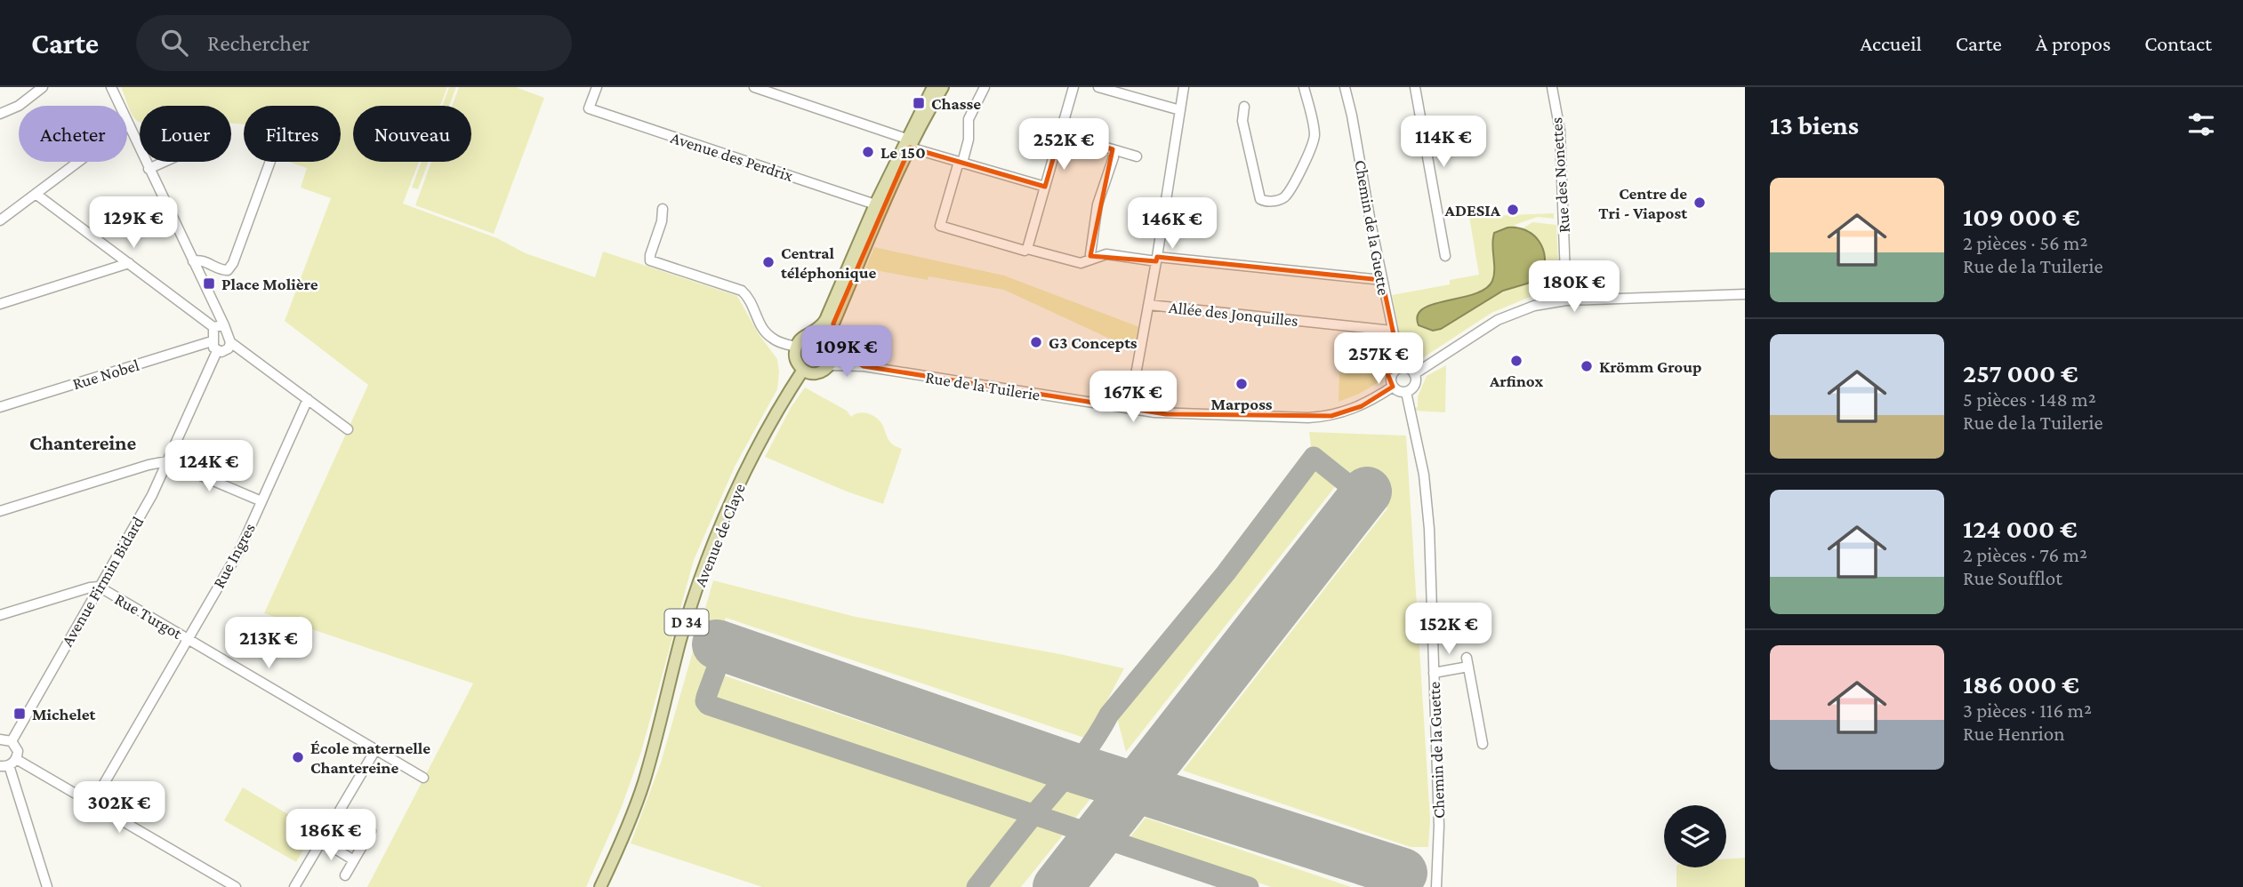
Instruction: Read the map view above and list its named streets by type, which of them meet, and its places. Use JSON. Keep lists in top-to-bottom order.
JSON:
{
  "streets": {
    "main road": ["Avenue de Claye", "D 34"],
    "street": [
      "Avenue des Perdrix",
      "Rue des Nonettes",
      "Chemin de la Guette",
      "Allée des Jonquilles",
      "Rue Nobel",
      "Rue de la Tuilerie",
      "Rue Ingres",
      "Avenue Firmin Bidard",
      "Rue Turgot"
    ]
  },
  "crossings": [
    ["Chemin de la Guette", "Allée des Jonquilles"],
    ["Chemin de la Guette", "Rue de la Tuilerie"],
    ["Rue de la Tuilerie", "Avenue de Claye"],
    ["Rue Ingres", "Rue Turgot"],
    ["Avenue Firmin Bidard", "Rue Turgot"]
  ],
  "districts": ["Chantereine"],
  "places": {
    "transit": ["Chasse", "Place Molière", "Michelet"],
    "other": [
      "Le 150",
      "Centre de Tri - Viapost",
      "ADESIA",
      "Central téléphonique",
      "G3 Concepts",
      "Arfinox",
      "Krömm Group",
      "Marposs",
      "École maternelle Chantereine"
    ]
  },
  "page": {
    "header": "Carte",
    "search": "Rechercher",
    "nav": [
      "Accueil",
      "Carte",
      "À propos",
      "Contact"
    ],
    "heading": "13 biens",
    "chip": [
      "Acheter",
      "Louer",
      "Filtres",
      "Nouveau"
    ],
    "price": [
      "114K €",
      "252K €",
      "129K €",
      "146K €",
      "180K €",
      "109K €",
      "257K €",
      "167K €",
      "124K €",
      "152K €",
      "213K €",
      "302K €",
      "186K €"
    ],
    "list": [
      {
        "name": "109 000 €",
        "note": "2 pièces · 56 m² · Rue de la Tuilerie"
      },
      {
        "name": "257 000 €",
        "note": "5 pièces · 148 m² · Rue de la Tuilerie"
      },
      {
        "name": "124 000 €",
        "note": "2 pièces · 76 m² · Rue Soufflot"
      },
      {
        "name": "186 000 €",
        "note": "3 pièces · 116 m² · Rue Henrion"
      }
    ]
  }
}
